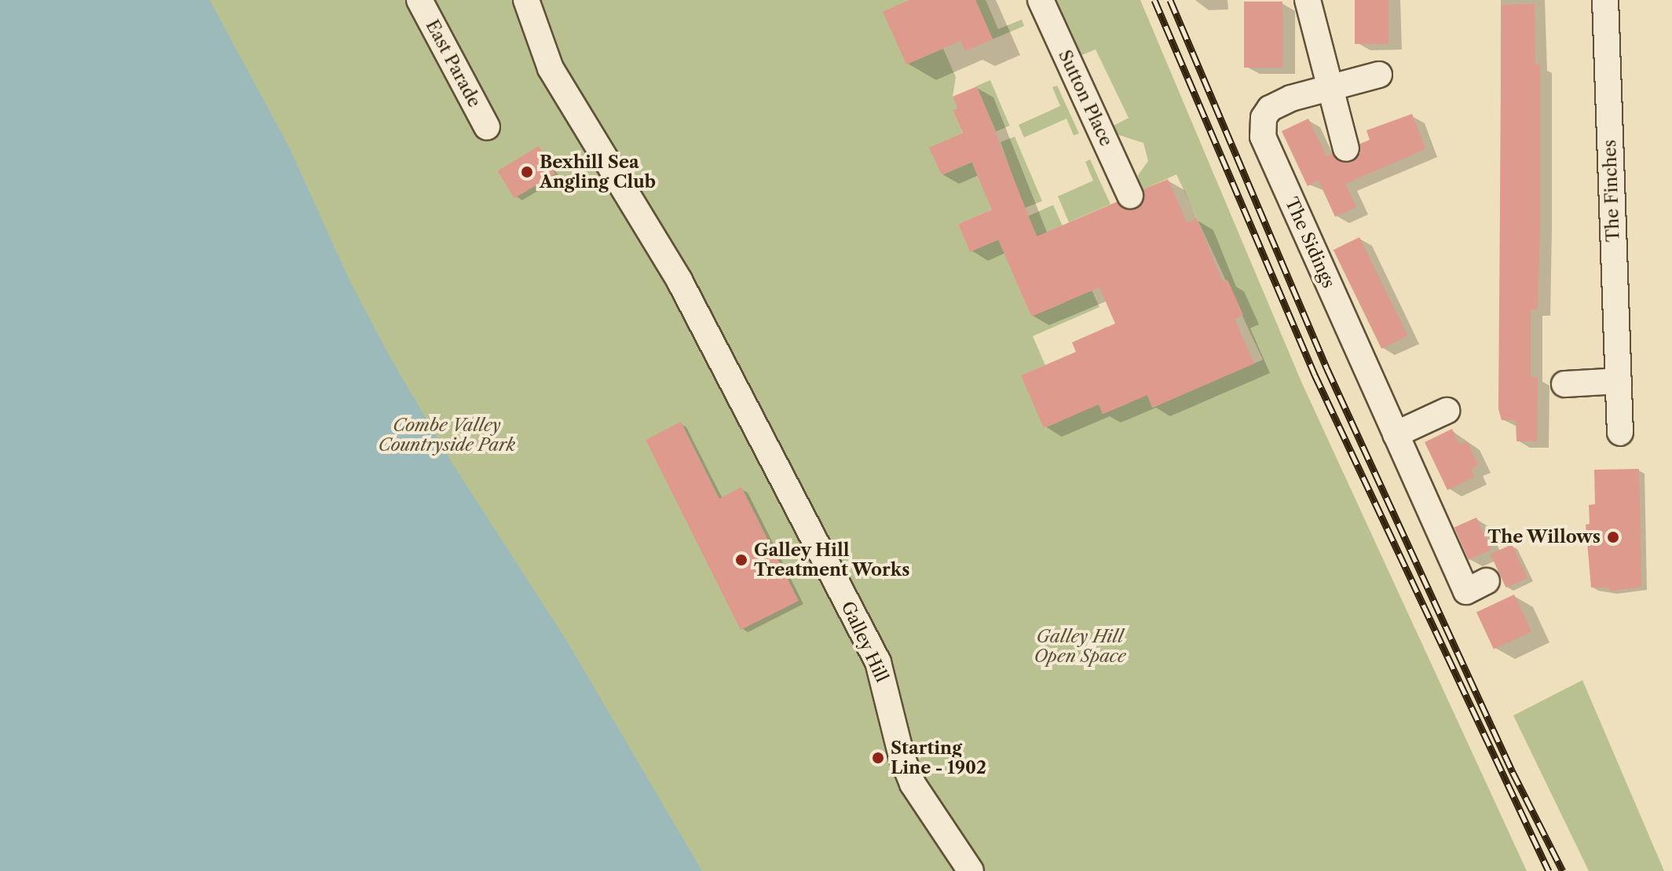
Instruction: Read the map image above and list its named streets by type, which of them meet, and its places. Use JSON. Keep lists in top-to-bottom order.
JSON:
{
  "streets": {
    "street": [
      "East Parade",
      "Sutton Place",
      "The Finches",
      "The Sidings",
      "Galley Hill"
    ]
  },
  "parks": ["Combe Valley Countryside Park", "Galley Hill Open Space"],
  "places": [
    "Bexhill Sea Angling Club",
    "The Willows",
    "Galley Hill Treatment Works",
    "Starting Line - 1902"
  ]
}
